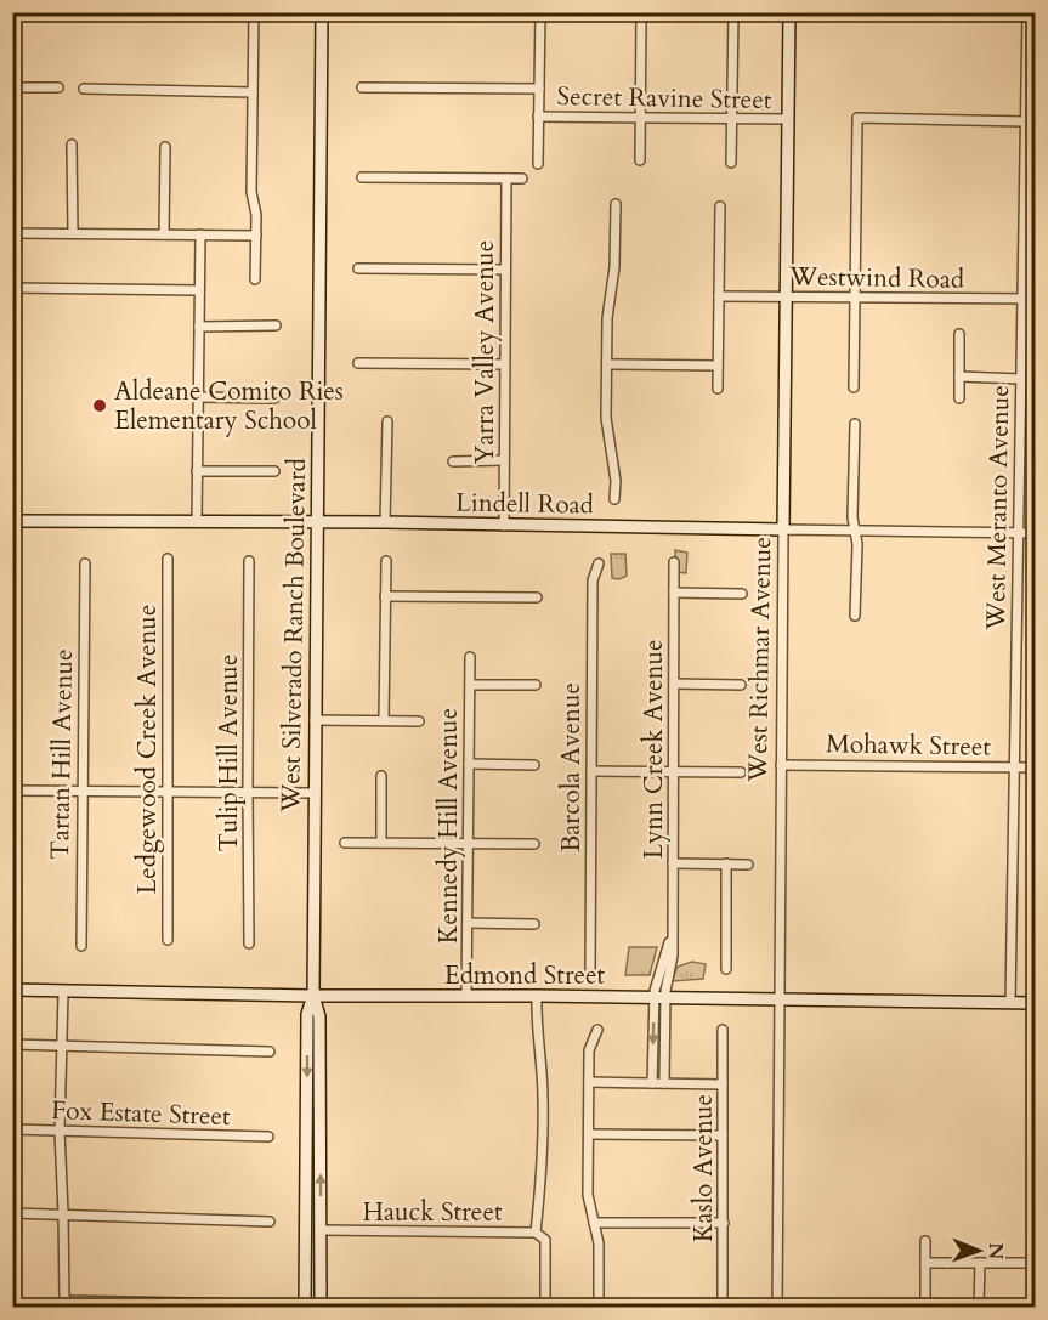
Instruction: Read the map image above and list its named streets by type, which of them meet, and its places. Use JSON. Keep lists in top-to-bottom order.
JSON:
{
  "streets": {
    "street": [
      "Secret Ravine Street",
      "Westwind Road",
      "Yarra Valley Avenue",
      "Lindell Road",
      "West Meranto Avenue",
      "West Silverado Ranch Boulevard",
      "West Richmar Avenue",
      "Mohawk Street",
      "Ledgewood Creek Avenue",
      "Lynn Creek Avenue",
      "Tulip Hill Avenue",
      "Tartan Hill Avenue",
      "Barcola Avenue",
      "Kennedy Hill Avenue",
      "Edmond Street",
      "Fox Estate Street",
      "Kaslo Avenue",
      "Hauck Street"
    ]
  },
  "crossings": [
    ["Secret Ravine Street", "West Richmar Avenue"],
    ["Westwind Road", "West Meranto Avenue"],
    ["Westwind Road", "West Richmar Avenue"],
    ["Yarra Valley Avenue", "Lindell Road"],
    ["Lindell Road", "West Meranto Avenue"],
    ["Lindell Road", "West Silverado Ranch Boulevard"],
    ["Lindell Road", "West Richmar Avenue"],
    ["West Meranto Avenue", "Mohawk Street"],
    ["West Meranto Avenue", "Edmond Street"],
    ["West Silverado Ranch Boulevard", "Edmond Street"],
    ["West Silverado Ranch Boulevard", "Hauck Street"],
    ["West Richmar Avenue", "Mohawk Street"],
    ["West Richmar Avenue", "Edmond Street"],
    ["Lynn Creek Avenue", "Edmond Street"],
    ["Kennedy Hill Avenue", "Edmond Street"]
  ],
  "places": ["Aldeane Comito Ries Elementary School"],
  "north": "right"
}
